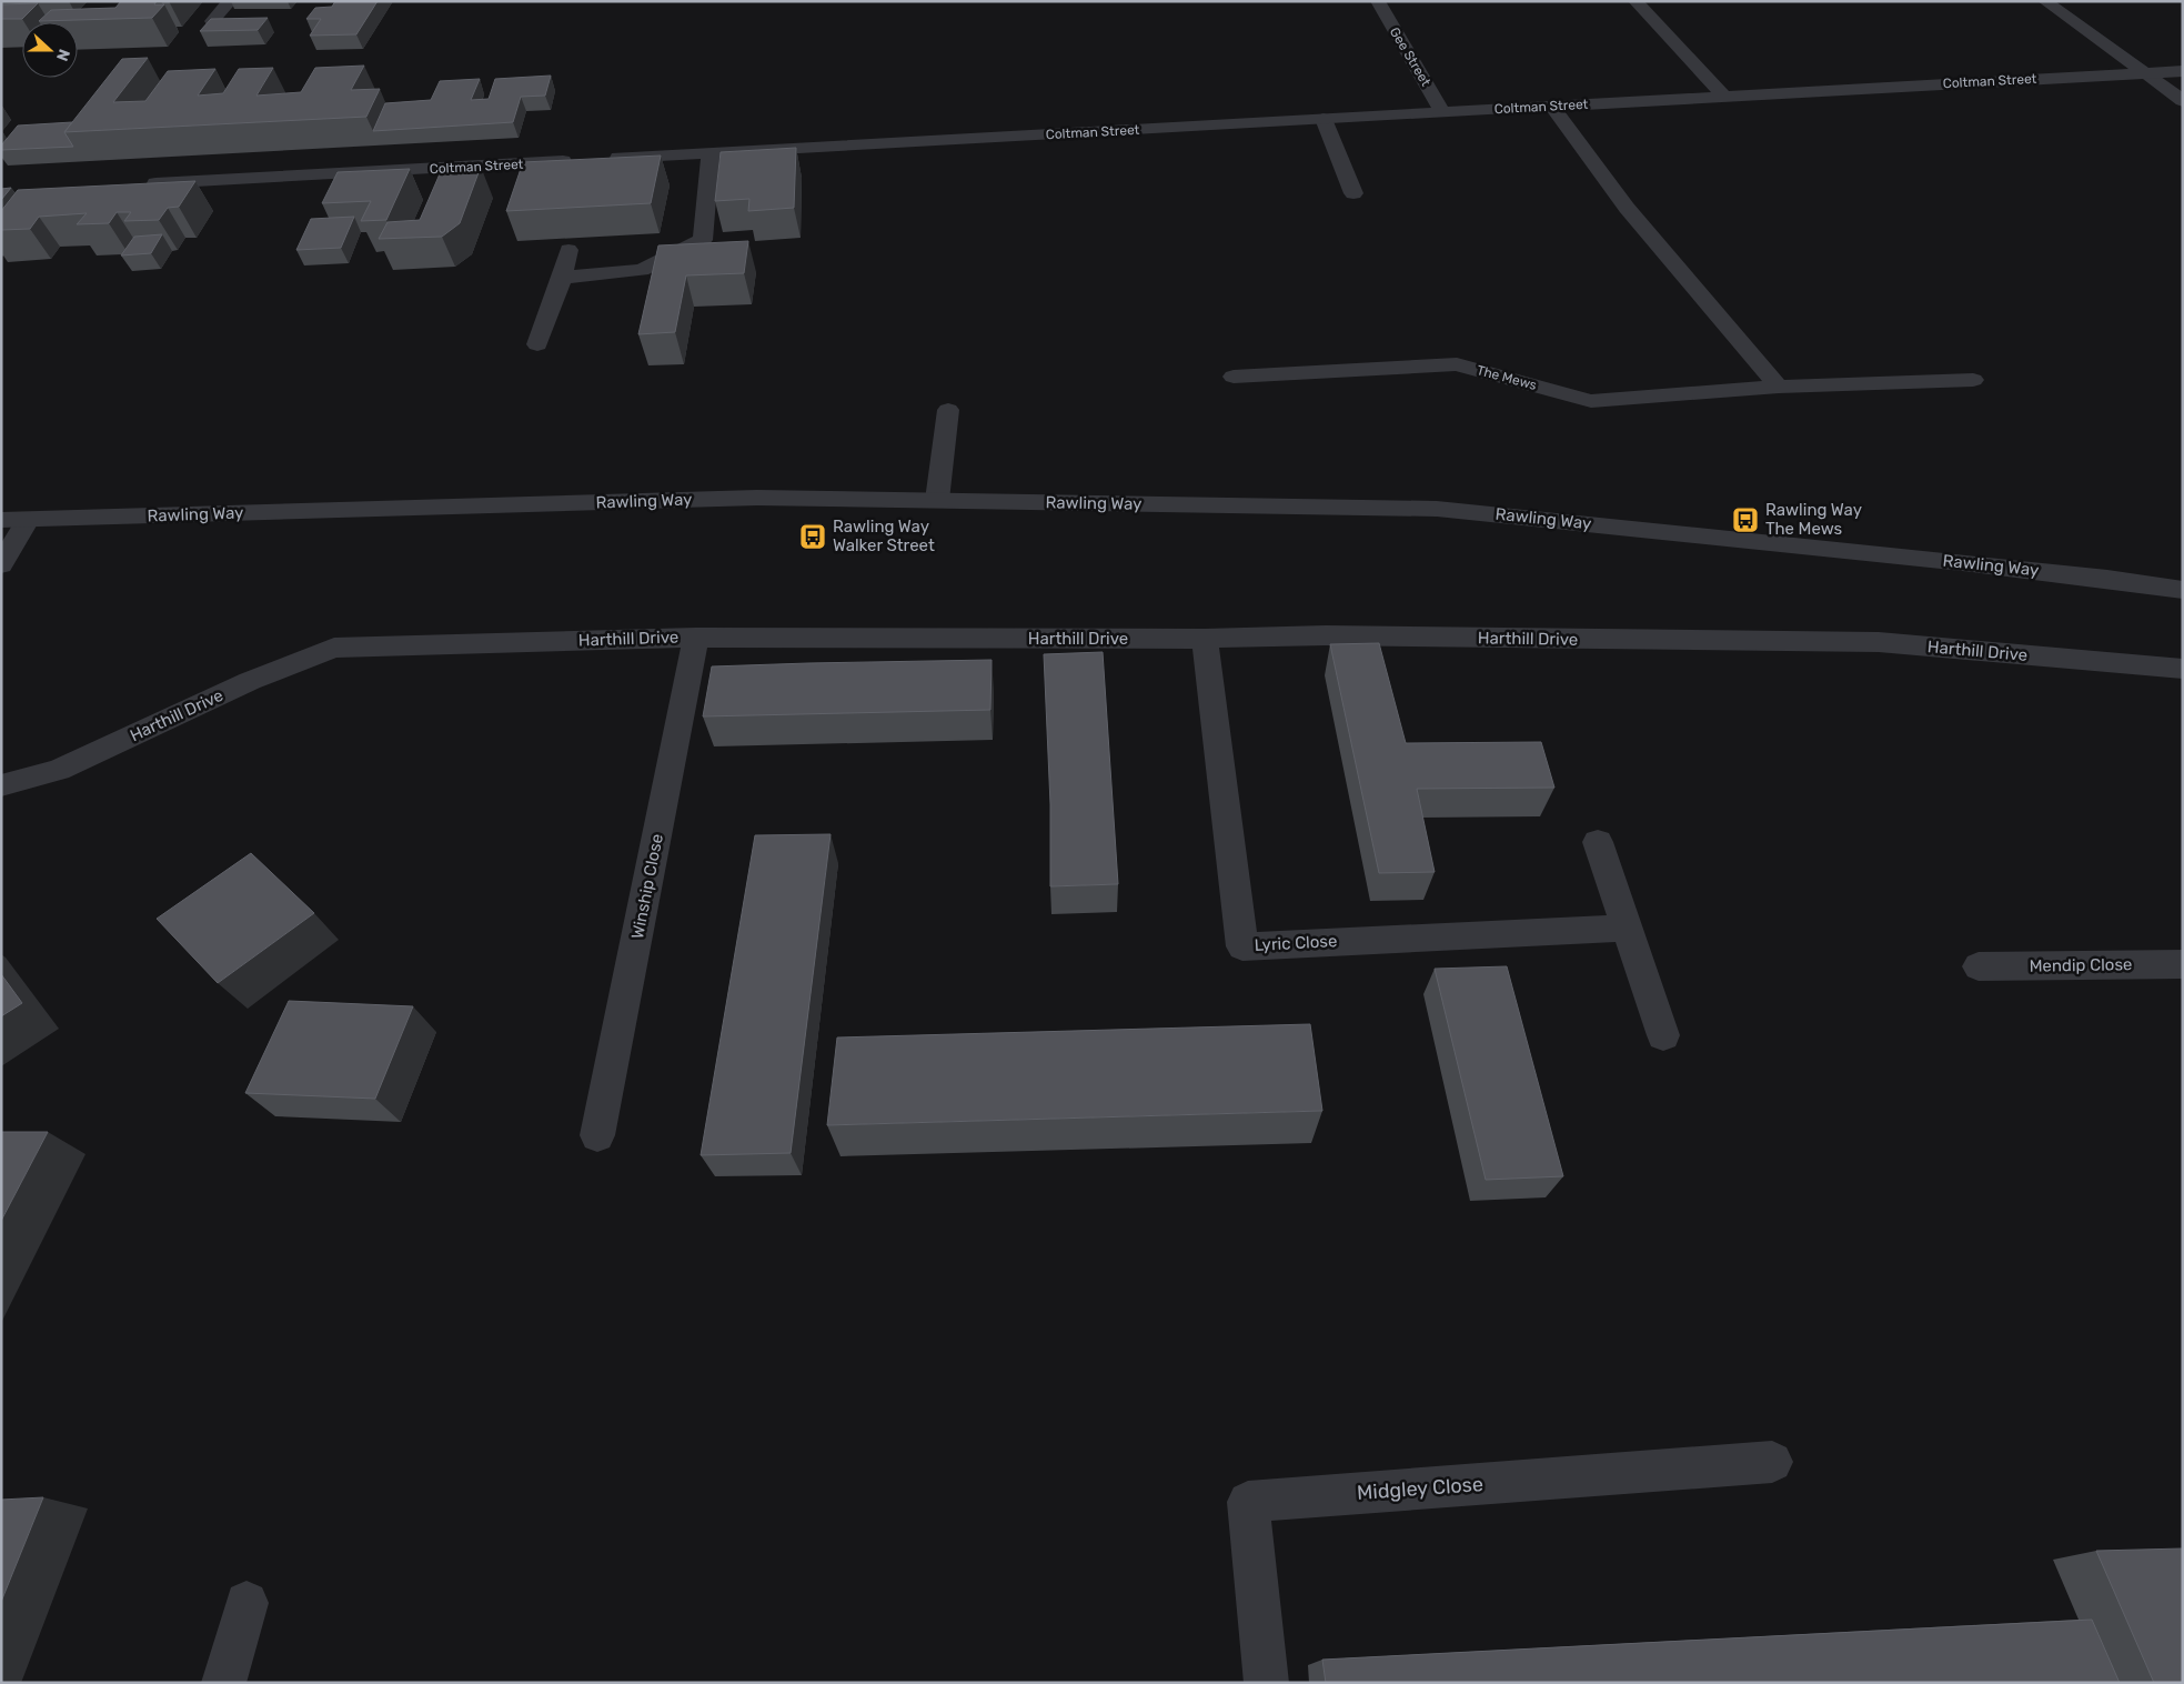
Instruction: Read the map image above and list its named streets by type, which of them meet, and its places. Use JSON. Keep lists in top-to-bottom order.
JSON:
{
  "streets": {
    "street": [
      "Gee Street",
      "Coltman Street",
      "The Mews",
      "Rawling Way",
      "Harthill Drive",
      "Winship Close",
      "Lyric Close",
      "Mendip Close",
      "Midgley Close"
    ]
  },
  "crossings": [
    ["Gee Street", "Coltman Street"],
    ["Harthill Drive", "Winship Close"],
    ["Harthill Drive", "Lyric Close"]
  ],
  "places": {
    "bus stop": ["Rawling Way The Mews", "Rawling Way Walker Street"]
  },
  "north": "right"
}
